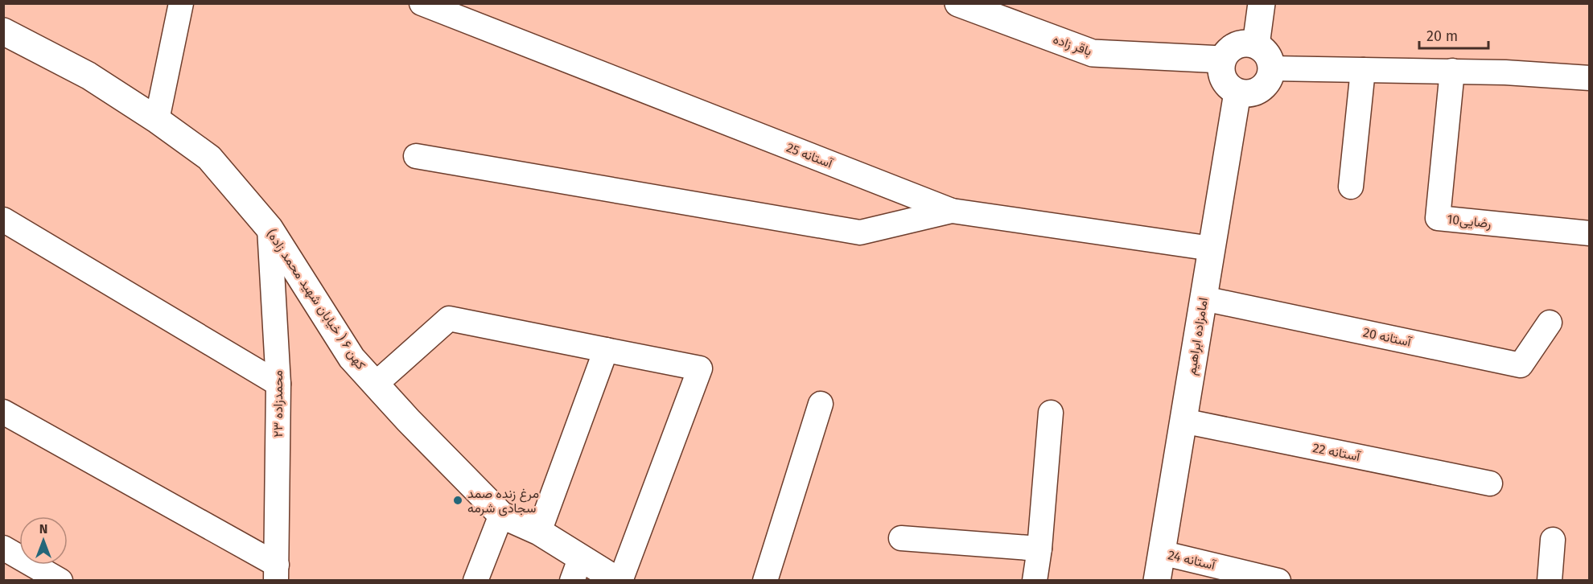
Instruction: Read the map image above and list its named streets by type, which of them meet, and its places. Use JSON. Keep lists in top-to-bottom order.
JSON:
{
  "streets": {
    "street": [
      "باقر زاده",
      "آستانه 25",
      "رضایی10",
      "کهن ۶ ( خیابان شهید محمد زاده)",
      "امامزاده ابراهیم",
      "آستانه 20",
      "محمدزاده ۲۳",
      "آستانه 22",
      "آستانه 24"
    ]
  },
  "crossings": [
    ["باقر زاده", "امامزاده ابراهیم"],
    ["آستانه 25", "امامزاده ابراهیم"],
    ["کهن ۶ ( خیابان شهید محمد زاده)", "محمدزاده ۲۳"],
    ["امامزاده ابراهیم", "آستانه 20"],
    ["امامزاده ابراهیم", "آستانه 22"],
    ["امامزاده ابراهیم", "آستانه 24"]
  ],
  "places": ["مرغ زنده صمد سجادی شرمه"],
  "scale_bar": "20 m",
  "north": "top"
}
